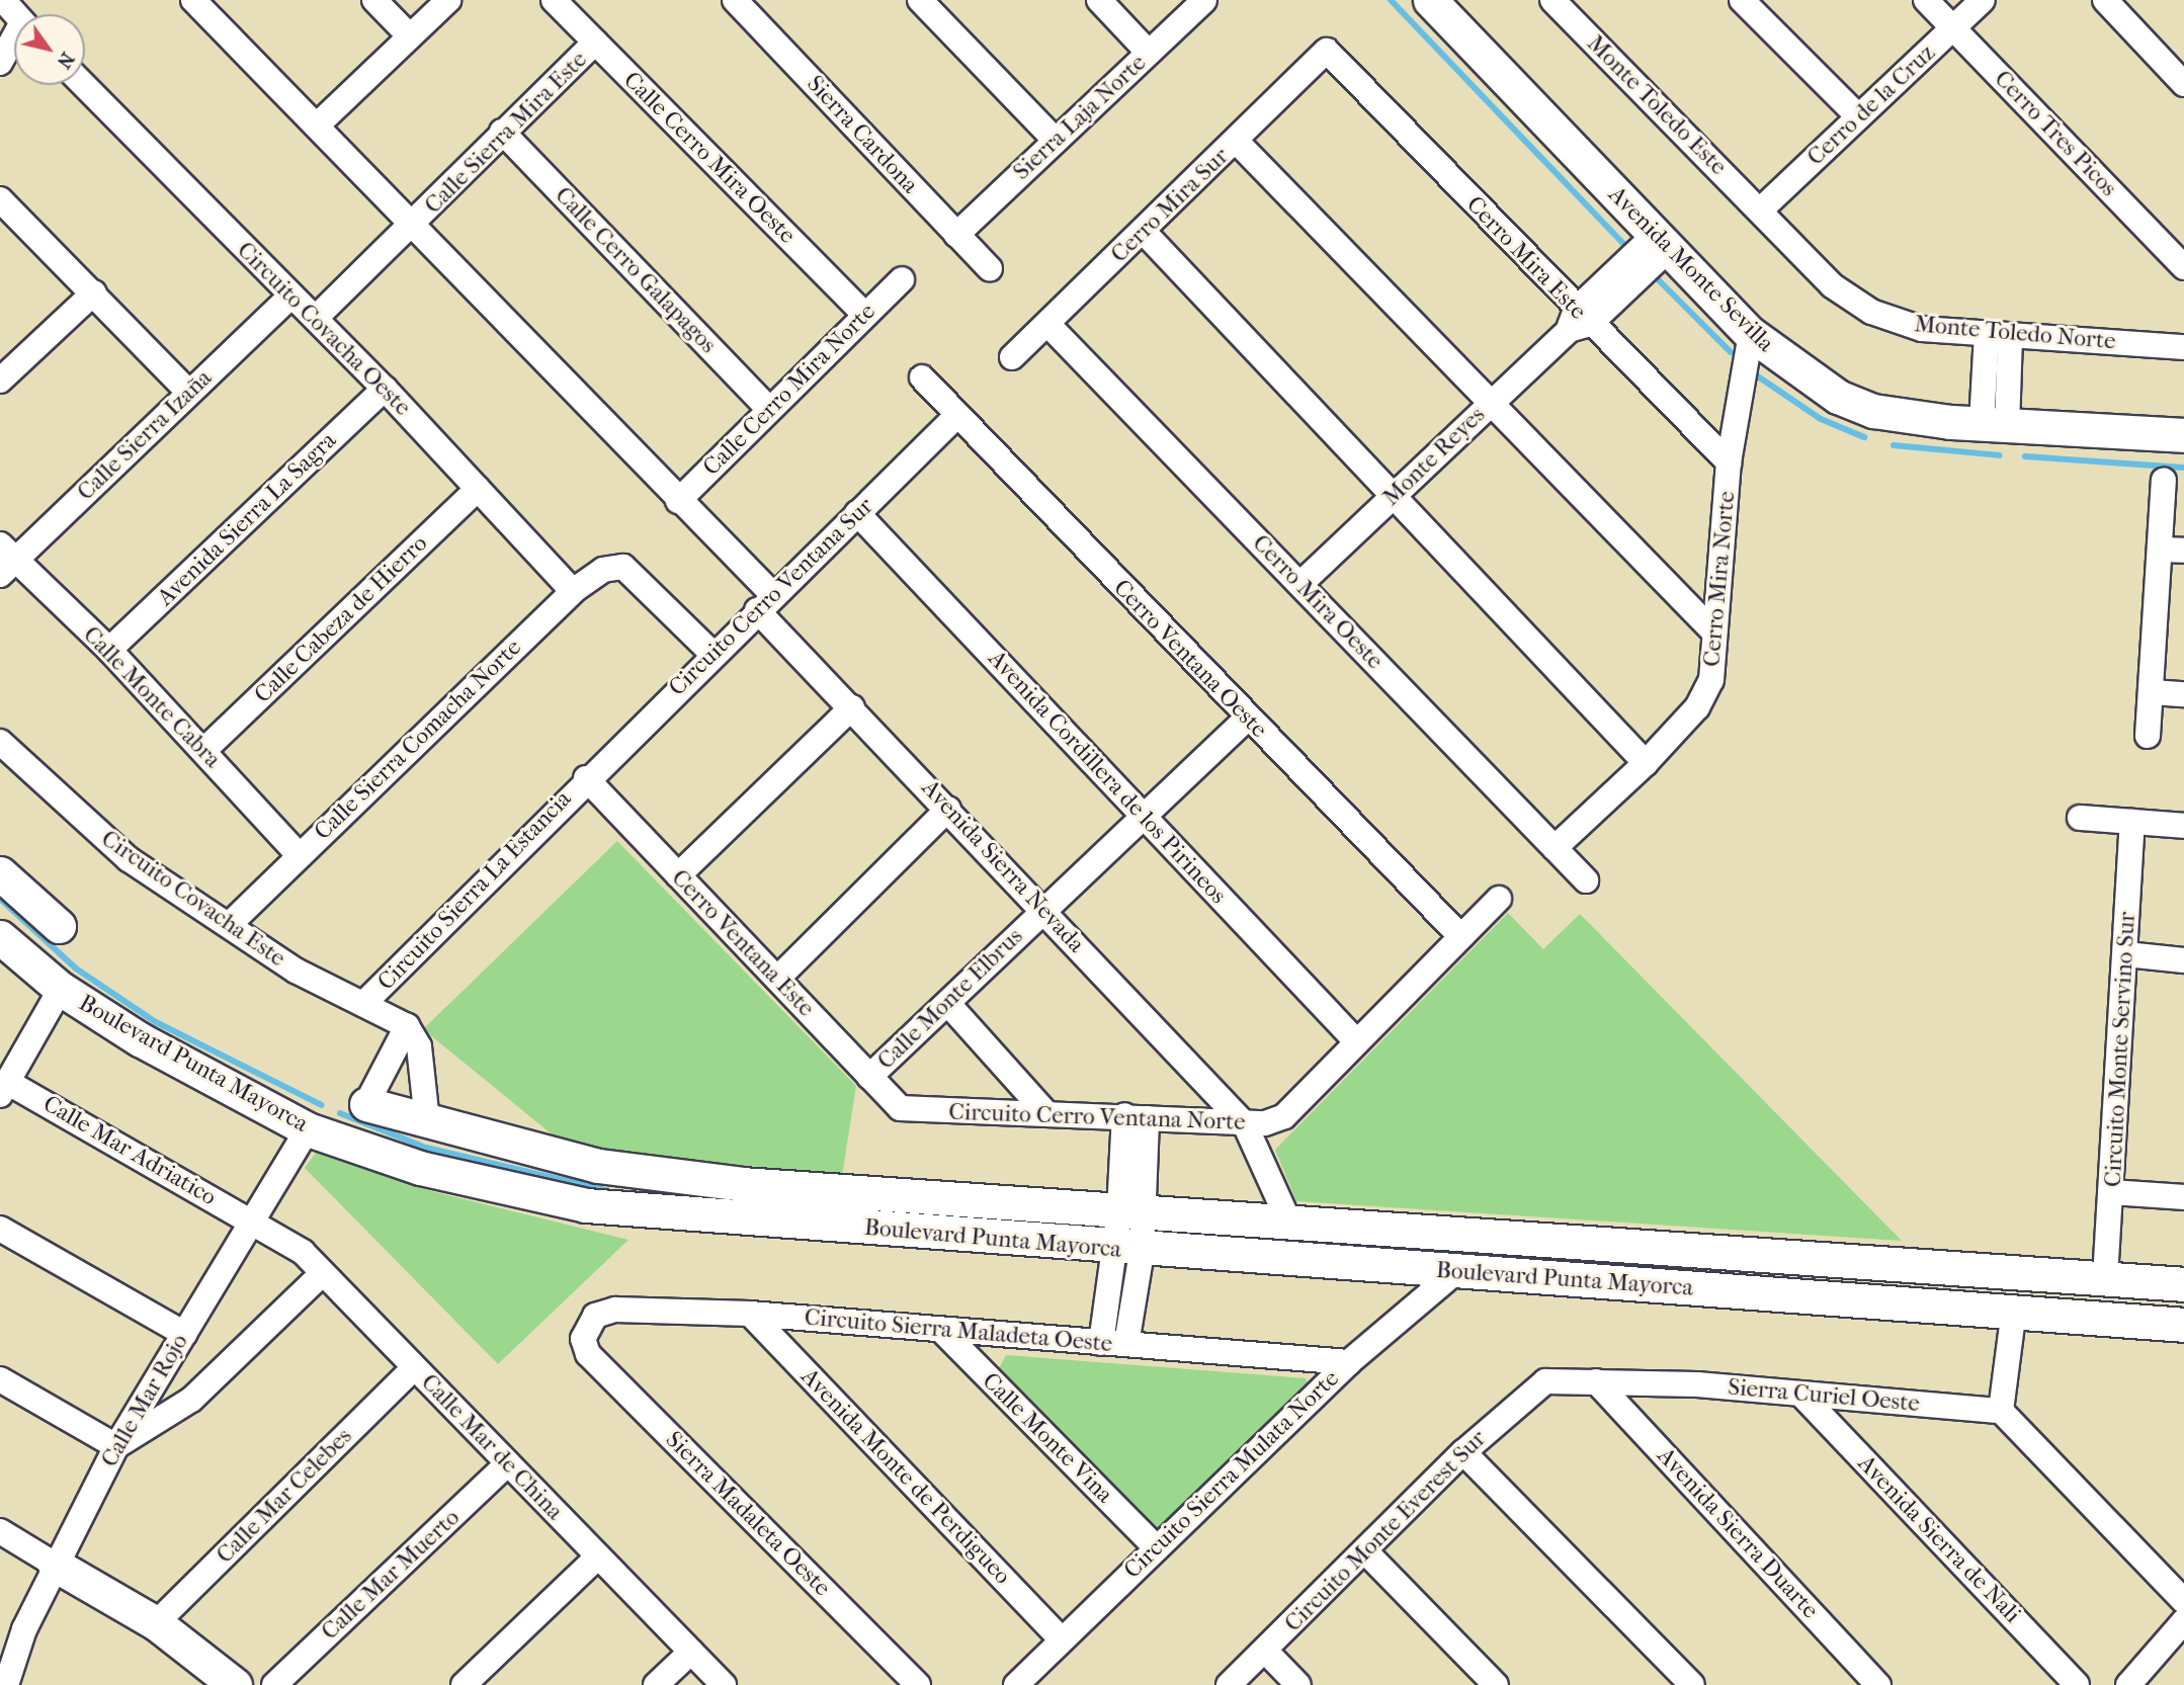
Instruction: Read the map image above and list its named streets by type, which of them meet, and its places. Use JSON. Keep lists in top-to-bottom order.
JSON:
{
  "streets": {
    "street": [
      "Monte Toledo Este",
      "Cerro de la Cruz",
      "Sierra Laja Norte",
      "Calle Sierra Mira Este",
      "Cerro Tres Picos",
      "Sierra Cardona",
      "Calle Cerro Mira Oeste",
      "Cerro Mira Sur",
      "Cerro Mira Este",
      "Avenida Monte Sevilla",
      "Calle Cerro Galapagos",
      "Circuito Covacha Oeste",
      "Monte Toledo Norte",
      "Calle Cerro Mira Norte",
      "Calle Sierra Izaña",
      "Monte Reyes",
      "Avenida Sierra La Sagra",
      "Cerro Mira Norte",
      "Circuito Cerro Ventana Sur",
      "Cerro Mira Oeste",
      "Calle Cabeza de Hierro",
      "Cerro Ventana Oeste",
      "Calle Monte Cabra",
      "Calle Sierra Comacha Norte",
      "Avenida Cordillera de los Pirineos",
      "Avenida Sierra Nevada",
      "Circuito Sierra La Estancia",
      "Circuito Covacha Este",
      "Cerro Ventana Este",
      "Calle Monte Elbrus",
      "Circuito Monte Servino Sur",
      "Boulevard Punta Mayorca",
      "Circuito Cerro Ventana Norte",
      "Calle Mar Adriatico",
      "Circuito Sierra Maladeta Oeste",
      "Sierra Curiel Oeste",
      "Calle Mar Rojo",
      "Calle Monte Vina",
      "Calle Mar de China",
      "Circuito Sierra Mulata Norte",
      "Avenida Monte de Perdigueo",
      "Calle Mar Celebes",
      "Sierra Madaleta Oeste",
      "Circuito Monte Everest Sur",
      "Avenida Sierra Duarte",
      "Avenida Sierra de Nali",
      "Calle Mar Muerto"
    ]
  },
  "crossings": [
    ["Monte Toledo Este", "Cerro de la Cruz"],
    ["Monte Toledo Este", "Monte Toledo Norte"],
    ["Cerro de la Cruz", "Cerro Tres Picos"],
    ["Cerro de la Cruz", "Monte Toledo Norte"],
    ["Sierra Laja Norte", "Sierra Cardona"],
    ["Calle Sierra Mira Este", "Calle Cerro Mira Oeste"],
    ["Calle Sierra Mira Este", "Calle Cerro Galapagos"],
    ["Calle Sierra Mira Este", "Circuito Covacha Oeste"],
    ["Calle Sierra Mira Este", "Avenida Sierra Nevada"],
    ["Calle Cerro Mira Oeste", "Calle Cerro Mira Norte"],
    ["Cerro Mira Sur", "Cerro Mira Este"],
    ["Cerro Mira Sur", "Cerro Mira Oeste"],
    ["Cerro Mira Este", "Monte Reyes"],
    ["Cerro Mira Este", "Cerro Mira Norte"],
    ["Avenida Monte Sevilla", "Monte Reyes"],
    ["Avenida Monte Sevilla", "Cerro Mira Norte"],
    ["Calle Cerro Galapagos", "Calle Cerro Mira Norte"],
    ["Circuito Covacha Oeste", "Calle Sierra Izaña"],
    ["Circuito Covacha Oeste", "Avenida Sierra La Sagra"],
    ["Circuito Covacha Oeste", "Calle Cabeza de Hierro"],
    ["Circuito Covacha Oeste", "Calle Sierra Comacha Norte"],
    ["Calle Cerro Mira Norte", "Avenida Sierra Nevada"],
    ["Calle Sierra Izaña", "Calle Monte Cabra"],
    ["Monte Reyes", "Cerro Mira Oeste"],
    ["Avenida Sierra La Sagra", "Calle Monte Cabra"],
    ["Cerro Mira Norte", "Cerro Mira Oeste"],
    ["Circuito Cerro Ventana Sur", "Cerro Ventana Oeste"],
    ["Circuito Cerro Ventana Sur", "Calle Sierra Comacha Norte"],
    ["Circuito Cerro Ventana Sur", "Avenida Cordillera de los Pirineos"],
    ["Circuito Cerro Ventana Sur", "Avenida Sierra Nevada"],
    ["Circuito Cerro Ventana Sur", "Circuito Sierra La Estancia"],
    ["Circuito Cerro Ventana Sur", "Cerro Ventana Este"],
    ["Calle Cabeza de Hierro", "Calle Monte Cabra"],
    ["Cerro Ventana Oeste", "Calle Monte Elbrus"],
    ["Cerro Ventana Oeste", "Circuito Cerro Ventana Norte"],
    ["Calle Monte Cabra", "Calle Sierra Comacha Norte"],
    ["Calle Sierra Comacha Norte", "Circuito Covacha Este"],
    ["Avenida Cordillera de los Pirineos", "Calle Monte Elbrus"],
    ["Avenida Cordillera de los Pirineos", "Circuito Cerro Ventana Norte"],
    ["Avenida Sierra Nevada", "Calle Monte Elbrus"],
    ["Avenida Sierra Nevada", "Boulevard Punta Mayorca"],
    ["Avenida Sierra Nevada", "Circuito Cerro Ventana Norte"],
    ["Circuito Sierra La Estancia", "Circuito Covacha Este"],
    ["Circuito Sierra La Estancia", "Cerro Ventana Este"],
    ["Cerro Ventana Este", "Calle Monte Elbrus"],
    ["Cerro Ventana Este", "Circuito Cerro Ventana Norte"],
    ["Circuito Monte Servino Sur", "Boulevard Punta Mayorca"],
    ["Boulevard Punta Mayorca", "Calle Mar Rojo"],
    ["Boulevard Punta Mayorca", "Circuito Sierra Mulata Norte"],
    ["Calle Mar Adriatico", "Calle Mar Rojo"],
    ["Calle Mar Adriatico", "Calle Mar de China"],
    ["Circuito Sierra Maladeta Oeste", "Calle Monte Vina"],
    ["Circuito Sierra Maladeta Oeste", "Circuito Sierra Mulata Norte"],
    ["Circuito Sierra Maladeta Oeste", "Avenida Monte de Perdigueo"],
    ["Circuito Sierra Maladeta Oeste", "Sierra Madaleta Oeste"],
    ["Sierra Curiel Oeste", "Circuito Monte Everest Sur"],
    ["Sierra Curiel Oeste", "Avenida Sierra Duarte"],
    ["Sierra Curiel Oeste", "Avenida Sierra de Nali"],
    ["Calle Mar Rojo", "Calle Mar de China"],
    ["Calle Monte Vina", "Circuito Sierra Mulata Norte"],
    ["Calle Mar de China", "Calle Mar Celebes"],
    ["Calle Mar de China", "Calle Mar Muerto"],
    ["Circuito Sierra Mulata Norte", "Avenida Monte de Perdigueo"]
  ],
  "north": "bottom right"
}
